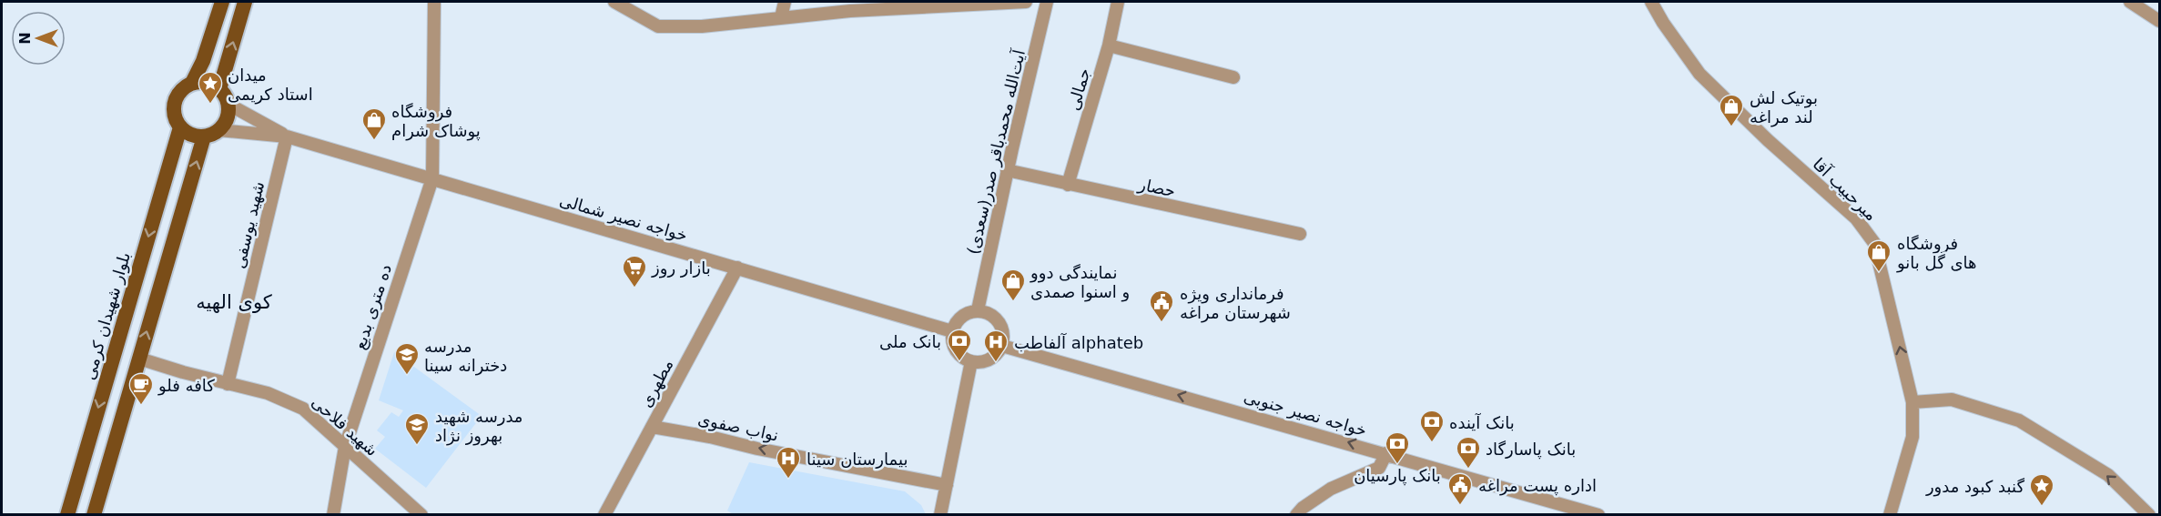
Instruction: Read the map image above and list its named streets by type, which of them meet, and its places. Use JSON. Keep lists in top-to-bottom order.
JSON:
{
  "streets": {
    "main road": ["بلوار شهیدان کرمی"],
    "street": [
      "جمالی",
      "آیت‌الله محمدباقر صدر(سعدی)",
      "حصار",
      "میرحبیب آقا",
      "خواجه نصیر شمالی",
      "شهید یوسفی",
      "ده متری بدیع",
      "مطهری",
      "خواجه نصیر جنوبی",
      "شهید فلاحی",
      "نواب صفوی"
    ]
  },
  "crossings": [
    ["جمالی", "حصار"],
    ["آیت‌الله محمدباقر صدر(سعدی)", "حصار"],
    ["آیت‌الله محمدباقر صدر(سعدی)", "خواجه نصیر شمالی"],
    ["آیت‌الله محمدباقر صدر(سعدی)", "خواجه نصیر جنوبی"],
    ["خواجه نصیر شمالی", "شهید یوسفی"],
    ["خواجه نصیر شمالی", "ده متری بدیع"],
    ["خواجه نصیر شمالی", "مطهری"],
    ["خواجه نصیر شمالی", "خواجه نصیر جنوبی"],
    ["شهید یوسفی", "شهید فلاحی"],
    ["ده متری بدیع", "شهید فلاحی"],
    ["مطهری", "نواب صفوی"]
  ],
  "one_way": ["میرحبیب آقا", "خواجه نصیر جنوبی", "نواب صفوی"],
  "districts": ["کوی الهیه"],
  "places": {
    "place": ["میدان استاد کریمی", "گنبد کبود مدور"],
    "shop": [
      "بوتیک لش لند مراغه",
      "فروشگاه پوشاک شرام",
      "فروشگاه های گل بانو",
      "نمایندگی دوو و اسنوا صمدی"
    ],
    "supermarket": ["بازار روز"],
    "public building": ["فرمانداری ویژه شهرستان مراغه", "اداره پست مراغه"],
    "bank": [
      "بانک ملی",
      "بانک آینده",
      "بانک پارسیان",
      "بانک پاسارگاد"
    ],
    "hospital": ["آلفاطب alphateb", "بیمارستان سینا"],
    "school or university": ["مدرسه دخترانه سینا", "مدرسه شهید بهروز نژاد"],
    "cafe": ["کافه فلو"]
  },
  "north": "left"
}
